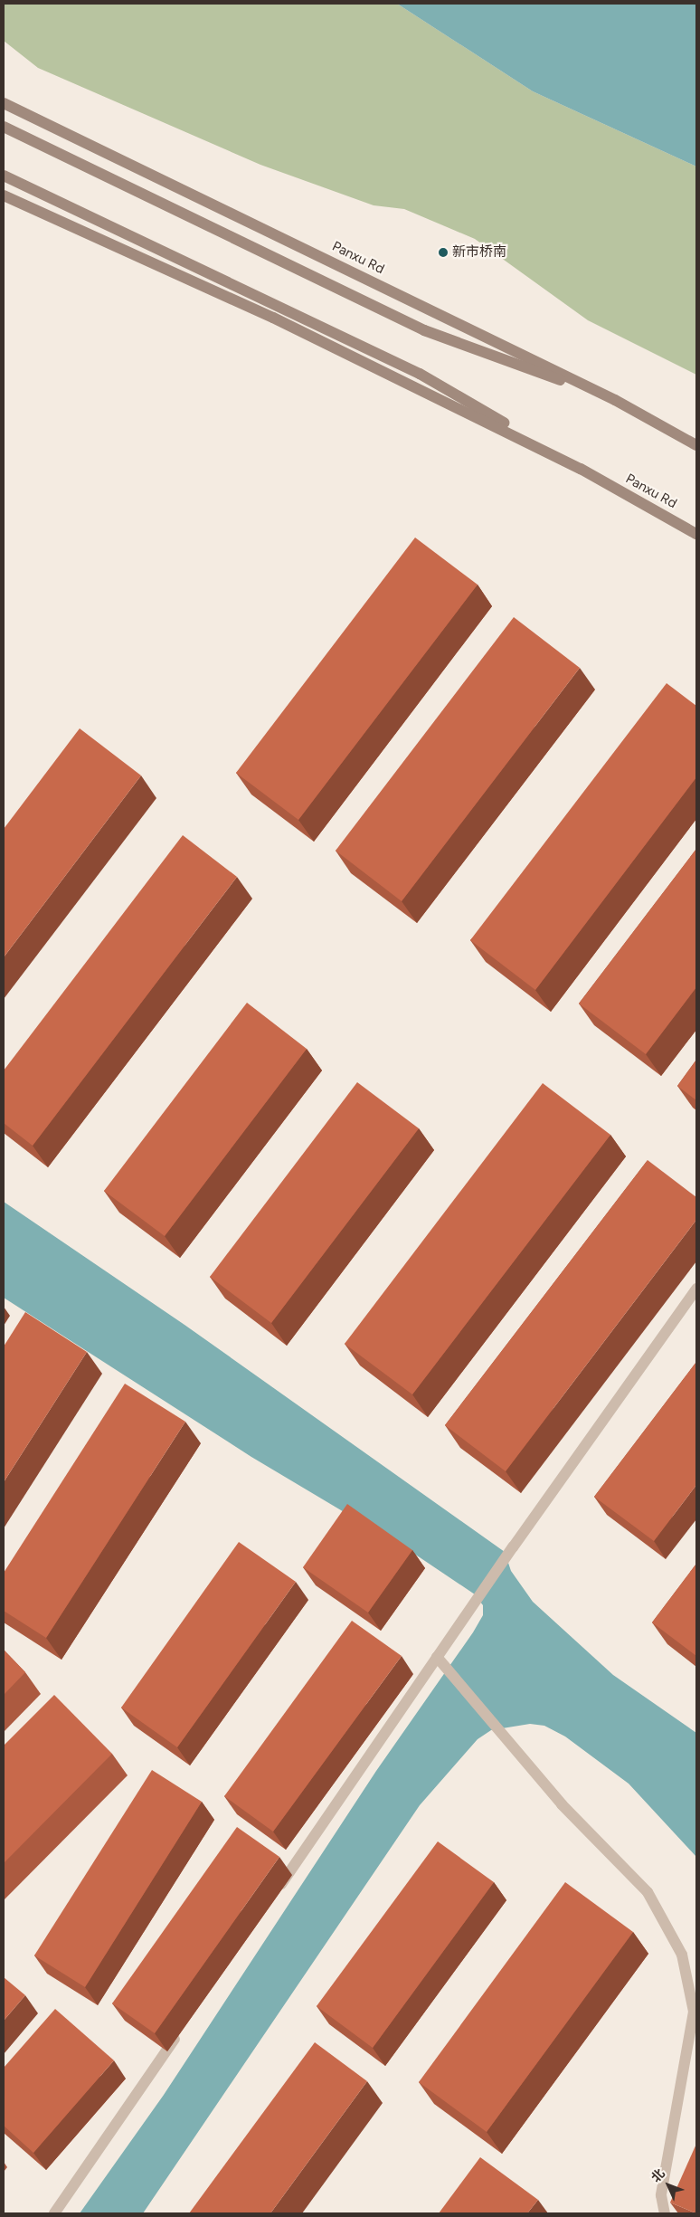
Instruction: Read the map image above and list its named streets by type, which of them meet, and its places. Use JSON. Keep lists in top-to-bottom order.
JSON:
{
  "streets": {
    "main road": ["Panxu Rd"]
  },
  "places": ["新市桥南"],
  "north": "top left"
}
